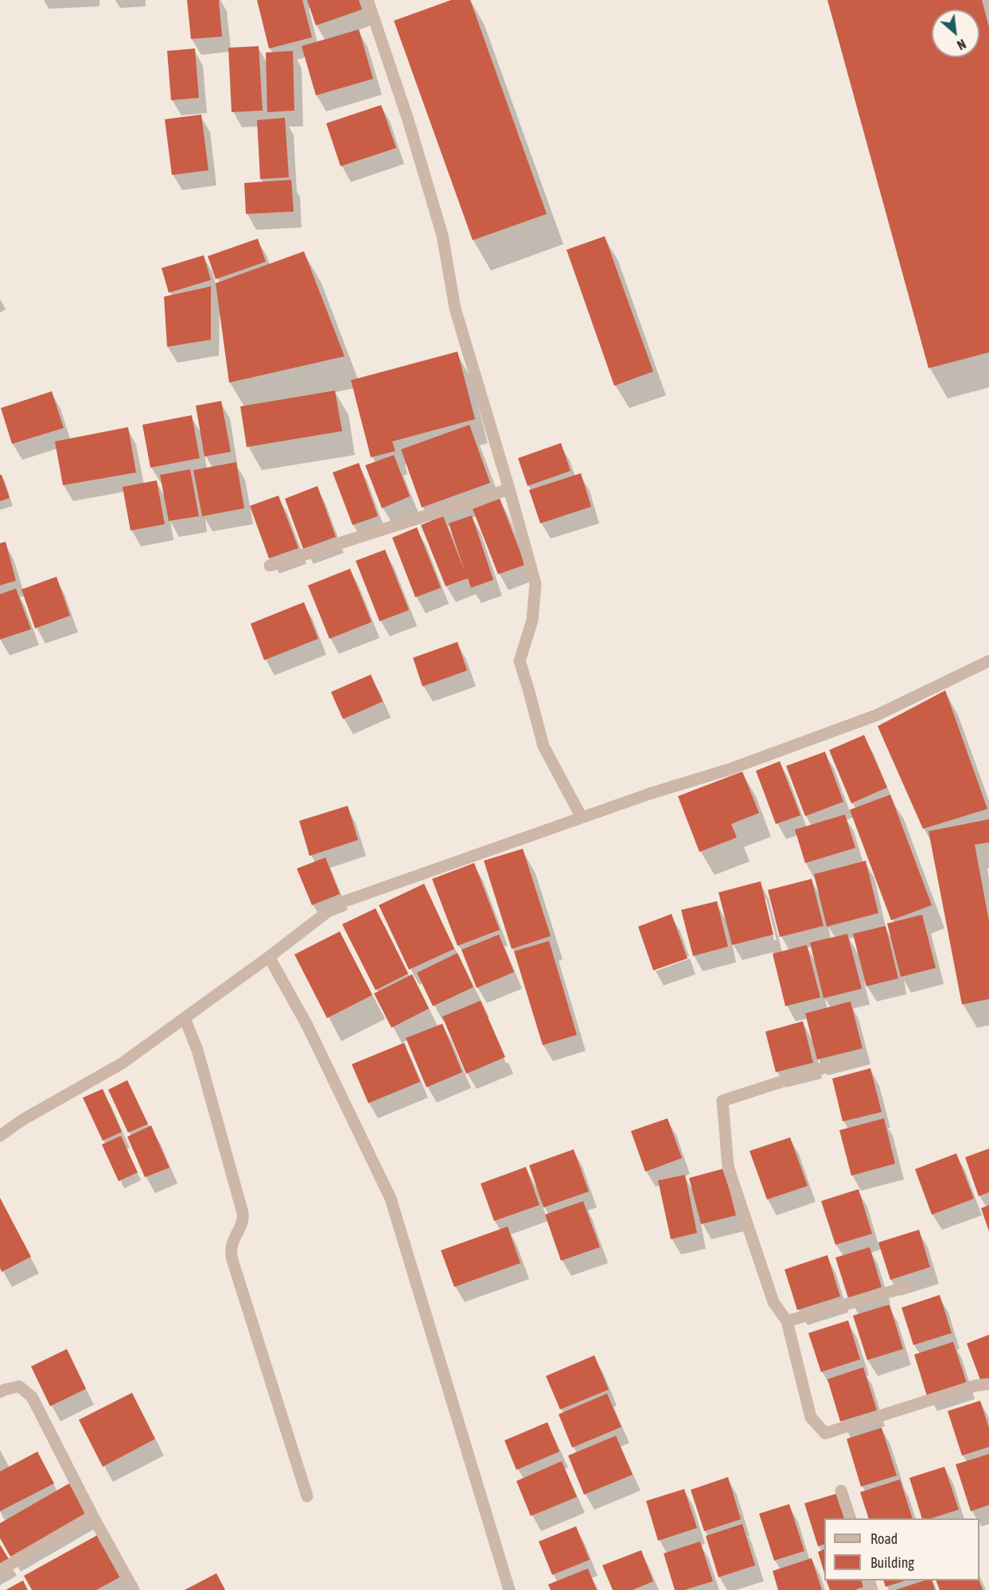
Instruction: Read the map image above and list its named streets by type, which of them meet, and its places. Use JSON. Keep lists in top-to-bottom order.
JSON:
{
  "legend": ["Road", "Building"],
  "north": "bottom right"
}
